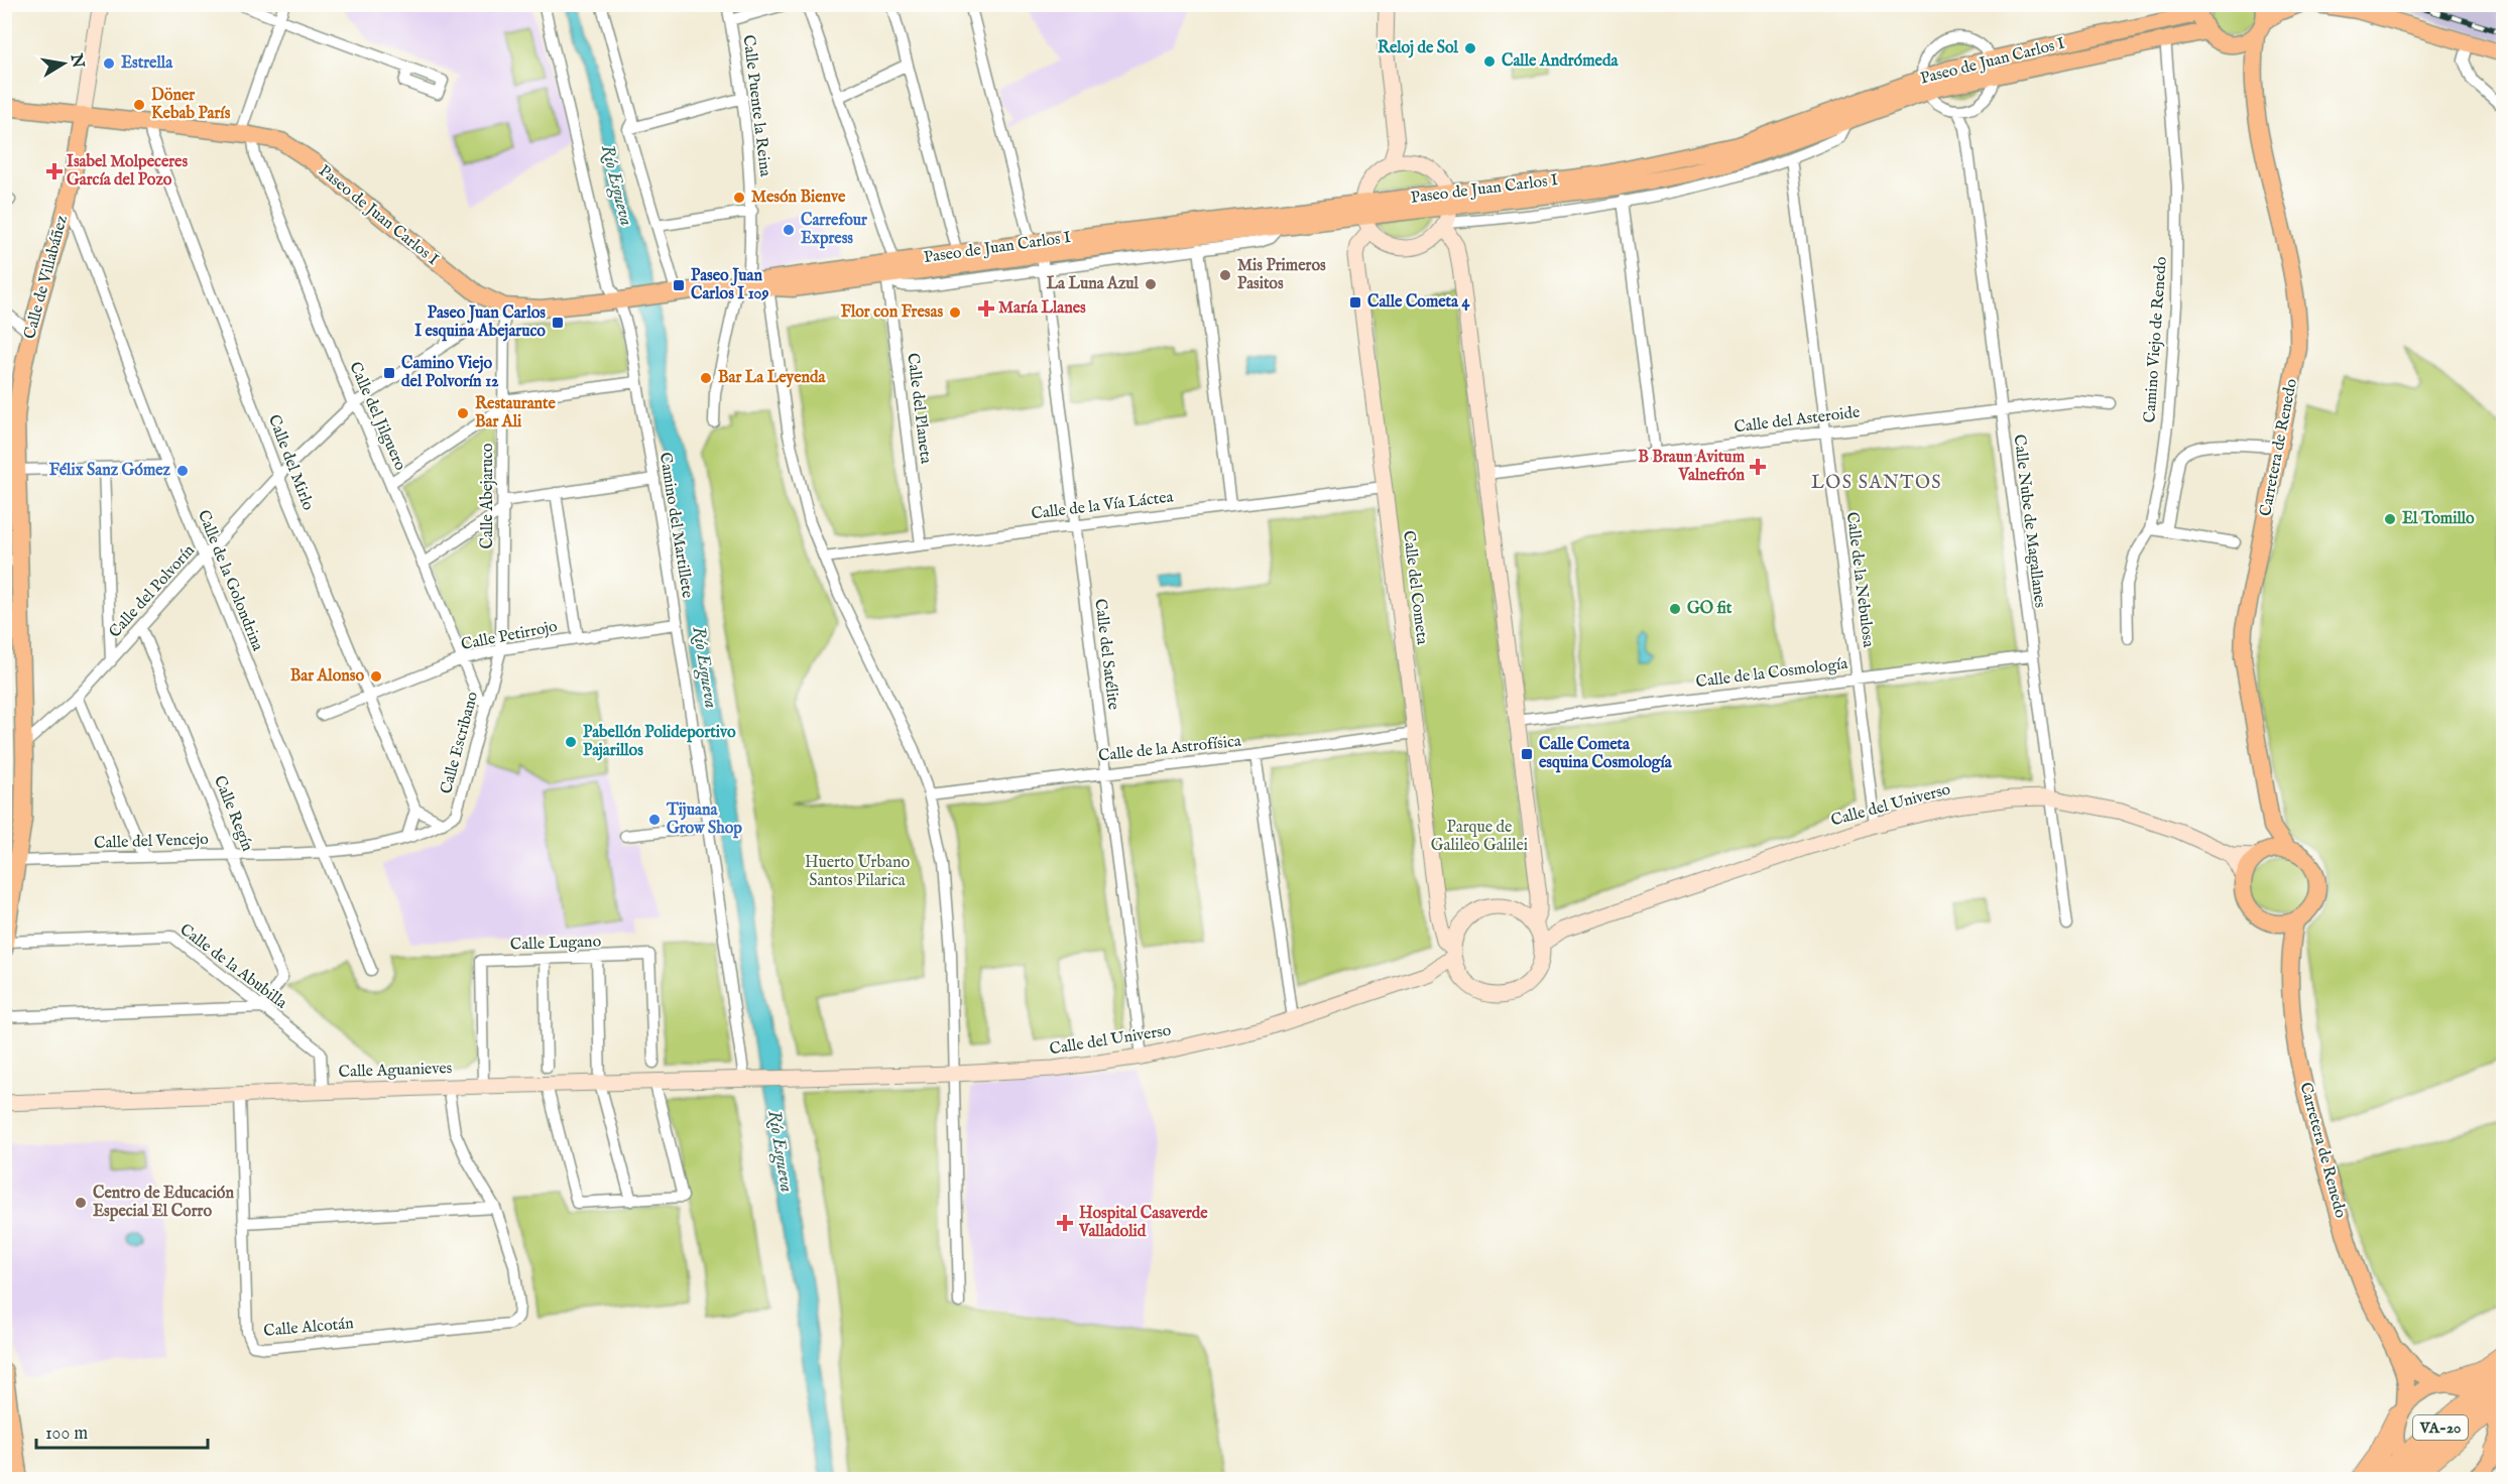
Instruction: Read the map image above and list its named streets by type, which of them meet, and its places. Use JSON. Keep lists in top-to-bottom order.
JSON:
{
  "streets": {
    "highway": ["VA-20"],
    "main road": ["Paseo de Juan Carlos I", "Calle de Villabáñez", "Carretera de Renedo"],
    "street": [
      "Calle Puente la Reina",
      "Camino Viejo de Renedo",
      "Calle del Planeta",
      "Calle del Jilguero",
      "Calle del Asteroide",
      "Calle del Mirlo",
      "Calle Abejaruco",
      "Calle de la Vía Láctea",
      "Calle Nube de Magallanes",
      "Camino del Martillete",
      "Calle de la Nebulosa",
      "Calle de la Golondrina",
      "Calle del Cometa",
      "Calle del Polvorín",
      "Calle Petirrojo",
      "Calle del Satélite",
      "Calle de la Cosmología",
      "Calle Escribano",
      "Calle de la Astrofísica",
      "Calle del Universo",
      "Calle Regín",
      "Calle del Vencejo",
      "Calle Lugano",
      "Calle de la Abubilla",
      "Calle Aguanieves",
      "Calle Alcotán"
    ]
  },
  "crossings": [
    ["Paseo de Juan Carlos I", "Calle Puente la Reina"],
    ["Paseo de Juan Carlos I", "Calle de Villabáñez"],
    ["Paseo de Juan Carlos I", "Camino Viejo de Renedo"],
    ["Paseo de Juan Carlos I", "Calle del Planeta"],
    ["Paseo de Juan Carlos I", "Calle del Jilguero"],
    ["Paseo de Juan Carlos I", "Calle del Mirlo"],
    ["Paseo de Juan Carlos I", "Calle Abejaruco"],
    ["Paseo de Juan Carlos I", "Camino del Martillete"],
    ["Paseo de Juan Carlos I", "Calle de la Nebulosa"],
    ["Paseo de Juan Carlos I", "Calle del Cometa"],
    ["Paseo de Juan Carlos I", "Calle del Polvorín"],
    ["Paseo de Juan Carlos I", "Calle del Satélite"],
    ["Calle de Villabáñez", "Calle de la Golondrina"],
    ["Calle de Villabáñez", "Calle del Polvorín"],
    ["Calle de Villabáñez", "Calle del Vencejo"],
    ["Calle de Villabáñez", "Calle de la Abubilla"],
    ["Calle del Planeta", "Calle de la Vía Láctea"],
    ["Calle del Jilguero", "Calle del Polvorín"],
    ["Calle del Jilguero", "Calle Petirrojo"],
    ["Calle del Jilguero", "Calle Escribano"],
    ["Calle del Asteroide", "Calle Nube de Magallanes"],
    ["Calle del Asteroide", "Calle de la Nebulosa"],
    ["Carretera de Renedo", "Calle del Universo"],
    ["Carretera de Renedo", "VA-20"],
    ["Calle del Mirlo", "Calle del Polvorín"],
    ["Calle del Mirlo", "Calle Petirrojo"],
    ["Calle Abejaruco", "Calle del Polvorín"],
    ["Calle Abejaruco", "Calle Petirrojo"],
    ["Calle Abejaruco", "Calle Escribano"],
    ["Calle de la Vía Láctea", "Calle del Cometa"],
    ["Calle de la Vía Láctea", "Calle del Satélite"],
    ["Calle Nube de Magallanes", "Calle de la Cosmología"],
    ["Calle Nube de Magallanes", "Calle del Universo"],
    ["Camino del Martillete", "Calle Petirrojo"],
    ["Camino del Martillete", "Calle Aguanieves"],
    ["Calle de la Nebulosa", "Calle de la Cosmología"],
    ["Calle de la Nebulosa", "Calle del Universo"],
    ["Calle de la Golondrina", "Calle del Polvorín"],
    ["Calle de la Golondrina", "Calle del Vencejo"],
    ["Calle del Cometa", "Calle de la Astrofísica"],
    ["Calle del Cometa", "Calle del Universo"],
    ["Calle del Polvorín", "Calle Regín"],
    ["Calle Petirrojo", "Calle Escribano"],
    ["Calle del Satélite", "Calle de la Astrofísica"],
    ["Calle del Satélite", "Calle del Universo"],
    ["Calle del Universo", "Calle Aguanieves"],
    ["Calle Regín", "Calle del Vencejo"],
    ["Calle Regín", "Calle de la Abubilla"],
    ["Calle Lugano", "Calle Aguanieves"],
    ["Calle de la Abubilla", "Calle Aguanieves"],
    ["Calle Aguanieves", "Calle Alcotán"]
  ],
  "districts": ["LOS SANTOS"],
  "water": ["Río Esgueva"],
  "parks": ["Parque de Galileo Galilei", "Huerto Urbano Santos Pilarica"],
  "places": {
    "other": [
      "Reloj de Sol",
      "Calle Andrómeda",
      "Estrella",
      "Döner Kebab París",
      "Mesón Bienve",
      "Carrefour Express",
      "Mis Primeros Pasitos",
      "La Luna Azul",
      "Flor con Fresas",
      "Bar La Leyenda",
      "Restaurante Bar Ali",
      "Félix Sanz Gómez",
      "El Tomillo",
      "GO fit",
      "Bar Alonso",
      "Pabellón Polideportivo Pajarillos",
      "Tijuana Grow Shop",
      "Centro de Educación Especial El Corro"
    ],
    "health": [
      "Isabel Molpeceres García del Pozo",
      "María Llanes",
      "B Braun Avitum Valnefrón",
      "Hospital Casaverde Valladolid"
    ],
    "transit": [
      "Paseo Juan Carlos I 109",
      "Calle Cometa 4",
      "Paseo Juan Carlos I esquina Abejaruco",
      "Camino Viejo del Polvorín 12",
      "Calle Cometa esquina Cosmología"
    ]
  },
  "scale_bar": "100 m",
  "north": "right"
}
